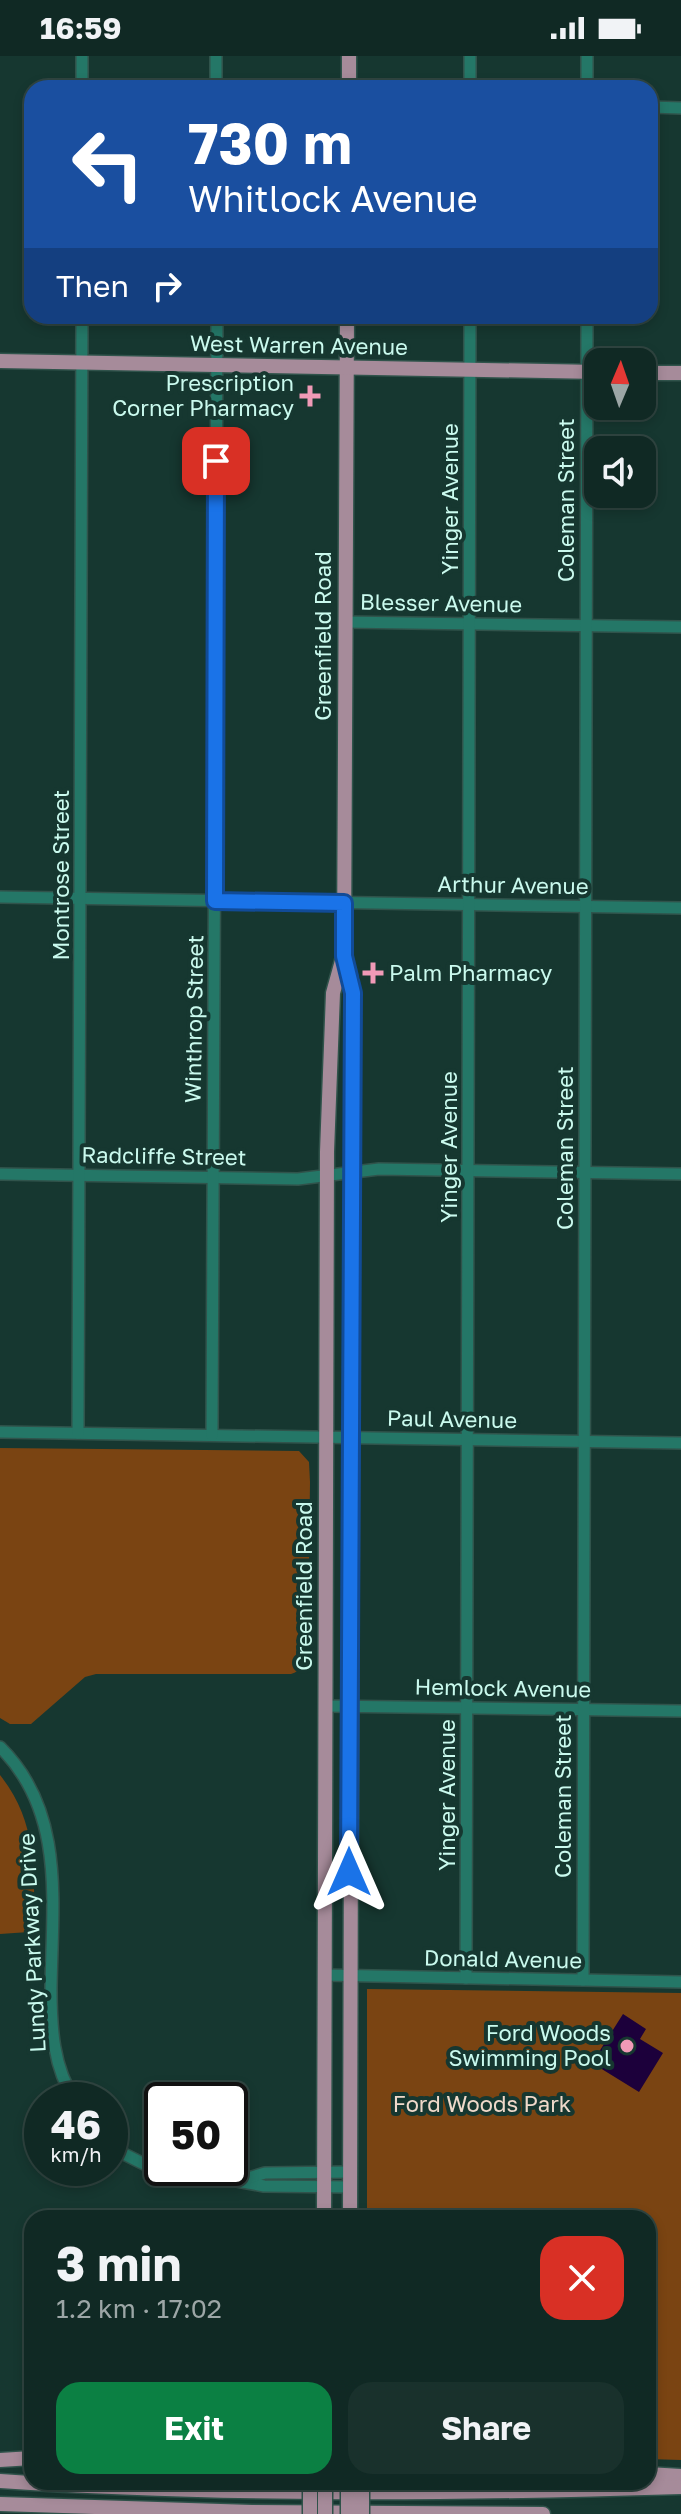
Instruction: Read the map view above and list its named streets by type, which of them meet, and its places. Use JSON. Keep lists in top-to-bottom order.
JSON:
{
  "streets": {
    "main road": ["West Warren Avenue", "Greenfield Road"],
    "street": [
      "Yinger Avenue",
      "Coleman Street",
      "Blesser Avenue",
      "Montrose Street",
      "Arthur Avenue",
      "Winthrop Street",
      "Radcliffe Street",
      "Paul Avenue",
      "Hemlock Avenue",
      "Lundy Parkway Drive",
      "Donald Avenue"
    ]
  },
  "crossings": [
    ["West Warren Avenue", "Yinger Avenue"],
    ["West Warren Avenue", "Greenfield Road"],
    ["West Warren Avenue", "Montrose Street"],
    ["West Warren Avenue", "Winthrop Street"],
    ["Yinger Avenue", "Blesser Avenue"],
    ["Yinger Avenue", "Arthur Avenue"],
    ["Yinger Avenue", "Radcliffe Street"],
    ["Yinger Avenue", "Paul Avenue"],
    ["Yinger Avenue", "Hemlock Avenue"],
    ["Yinger Avenue", "Donald Avenue"],
    ["Coleman Street", "Blesser Avenue"],
    ["Coleman Street", "Arthur Avenue"],
    ["Coleman Street", "Radcliffe Street"],
    ["Coleman Street", "Paul Avenue"],
    ["Coleman Street", "Hemlock Avenue"],
    ["Coleman Street", "Donald Avenue"],
    ["Blesser Avenue", "Greenfield Road"],
    ["Greenfield Road", "Arthur Avenue"],
    ["Greenfield Road", "Radcliffe Street"],
    ["Greenfield Road", "Paul Avenue"],
    ["Greenfield Road", "Hemlock Avenue"],
    ["Greenfield Road", "Donald Avenue"],
    ["Montrose Street", "Arthur Avenue"],
    ["Montrose Street", "Radcliffe Street"],
    ["Montrose Street", "Paul Avenue"],
    ["Arthur Avenue", "Winthrop Street"],
    ["Winthrop Street", "Radcliffe Street"],
    ["Winthrop Street", "Paul Avenue"]
  ],
  "parks": ["Ford Woods Park"],
  "places": {
    "health": ["Prescription Corner Pharmacy", "Palm Pharmacy"],
    "other": ["Ford Woods Swimming Pool"]
  },
  "north": "top",
  "page": {
    "status": "16:59",
    "turn": ["730 m", "Whitlock Avenue"],
    "then": "Then",
    "speed": "46 km/h",
    "limit": "50",
    "heading": ["3 min", "1.2 km · 17:02"],
    "buttons": ["Exit", "Share"]
  }
}
